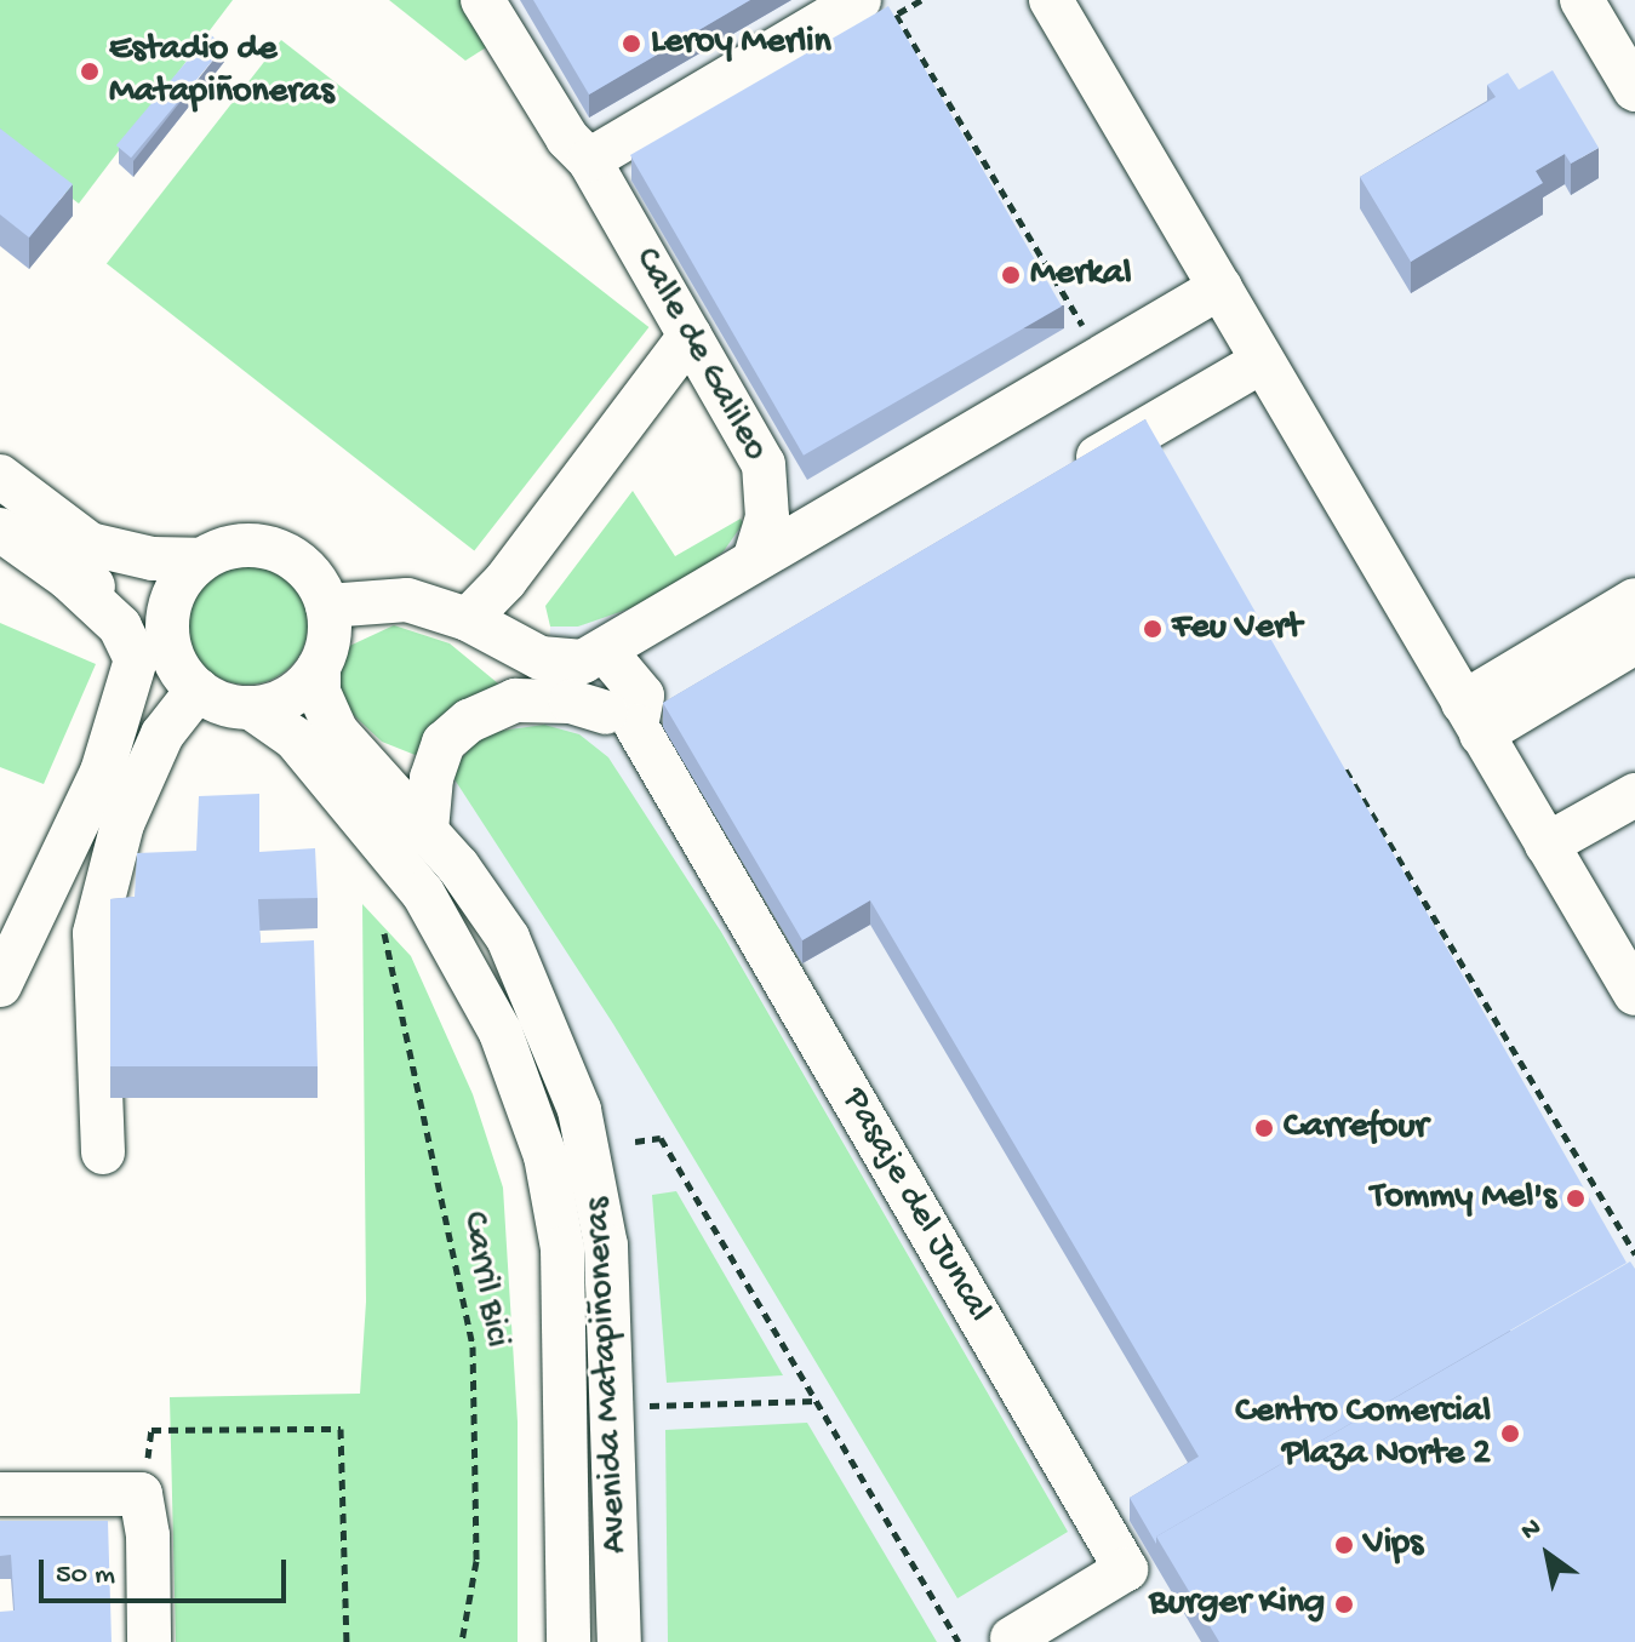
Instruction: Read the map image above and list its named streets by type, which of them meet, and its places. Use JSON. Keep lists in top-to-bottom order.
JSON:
{
  "streets": {
    "street": ["Calle de Galileo", "Pasaje del Juncal", "Avenida Matapiñoneras"],
    "path": ["Carril Bici"]
  },
  "places": [
    "Leroy Merlin",
    "Estadio de Matapiñoneras",
    "Merkal",
    "Feu Vert",
    "Carrefour",
    "Tommy Mel's",
    "Centro Comercial Plaza Norte 2",
    "Vips",
    "Burger King"
  ],
  "scale_bar": "50 m",
  "north": "top left"
}
